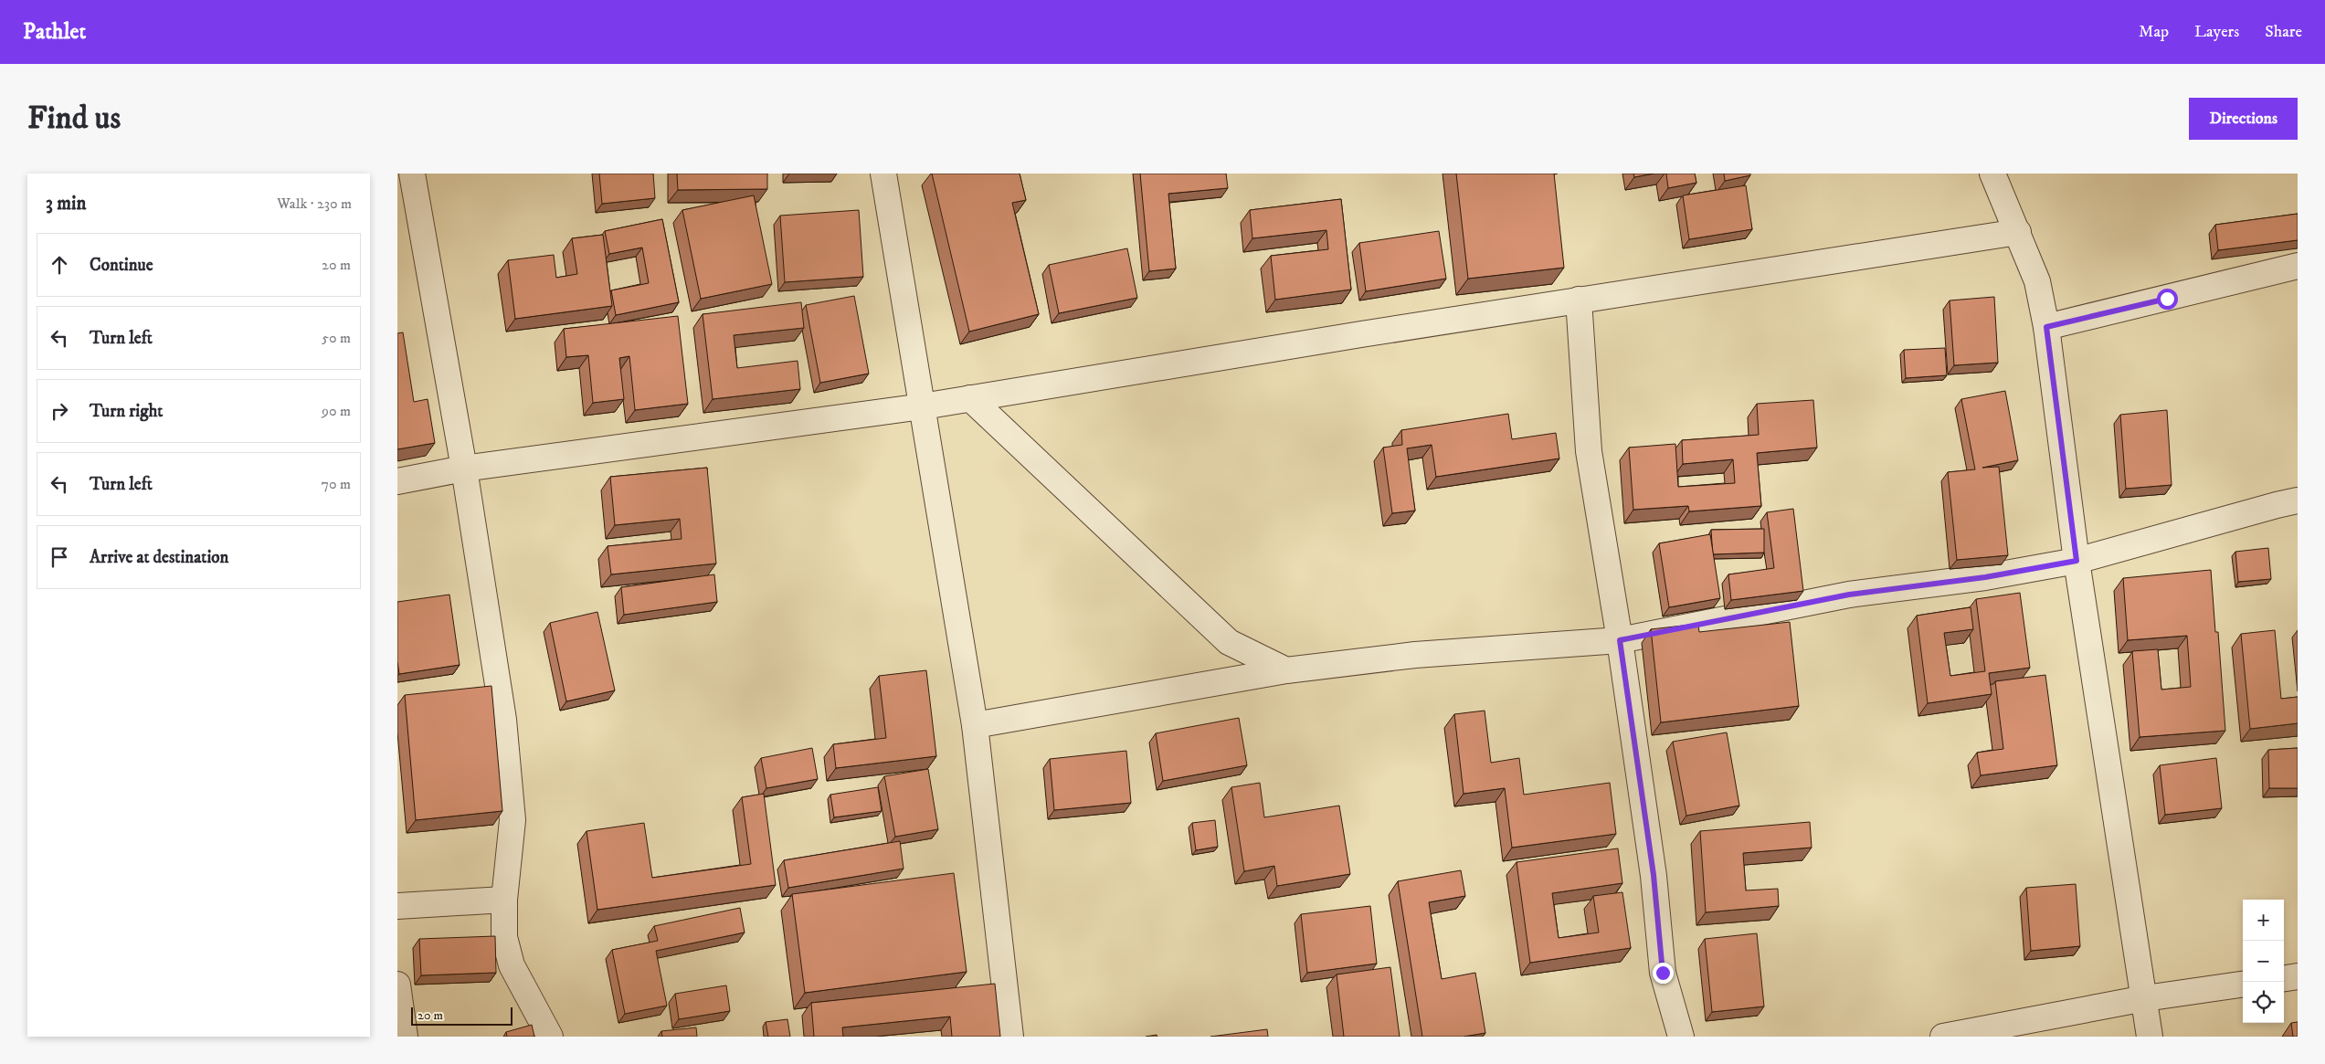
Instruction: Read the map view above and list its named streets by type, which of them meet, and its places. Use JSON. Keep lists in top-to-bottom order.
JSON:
{
  "scale_bar": "20 m",
  "page": {
    "header": "Pathlet",
    "nav": ["Map", "Layers", "Share"],
    "buttons": "Directions",
    "title": "Find us",
    "heading": ["3 min", "Walk · 230 m"],
    "list": [
      ["Continue", "20 m"],
      ["Turn left", "50 m"],
      ["Turn right", "90 m"],
      ["Turn left", "70 m"],
      "Arrive at destination"
    ],
    "map_buttons": ["+", "−"],
    "scale": "20 m"
  }
}
